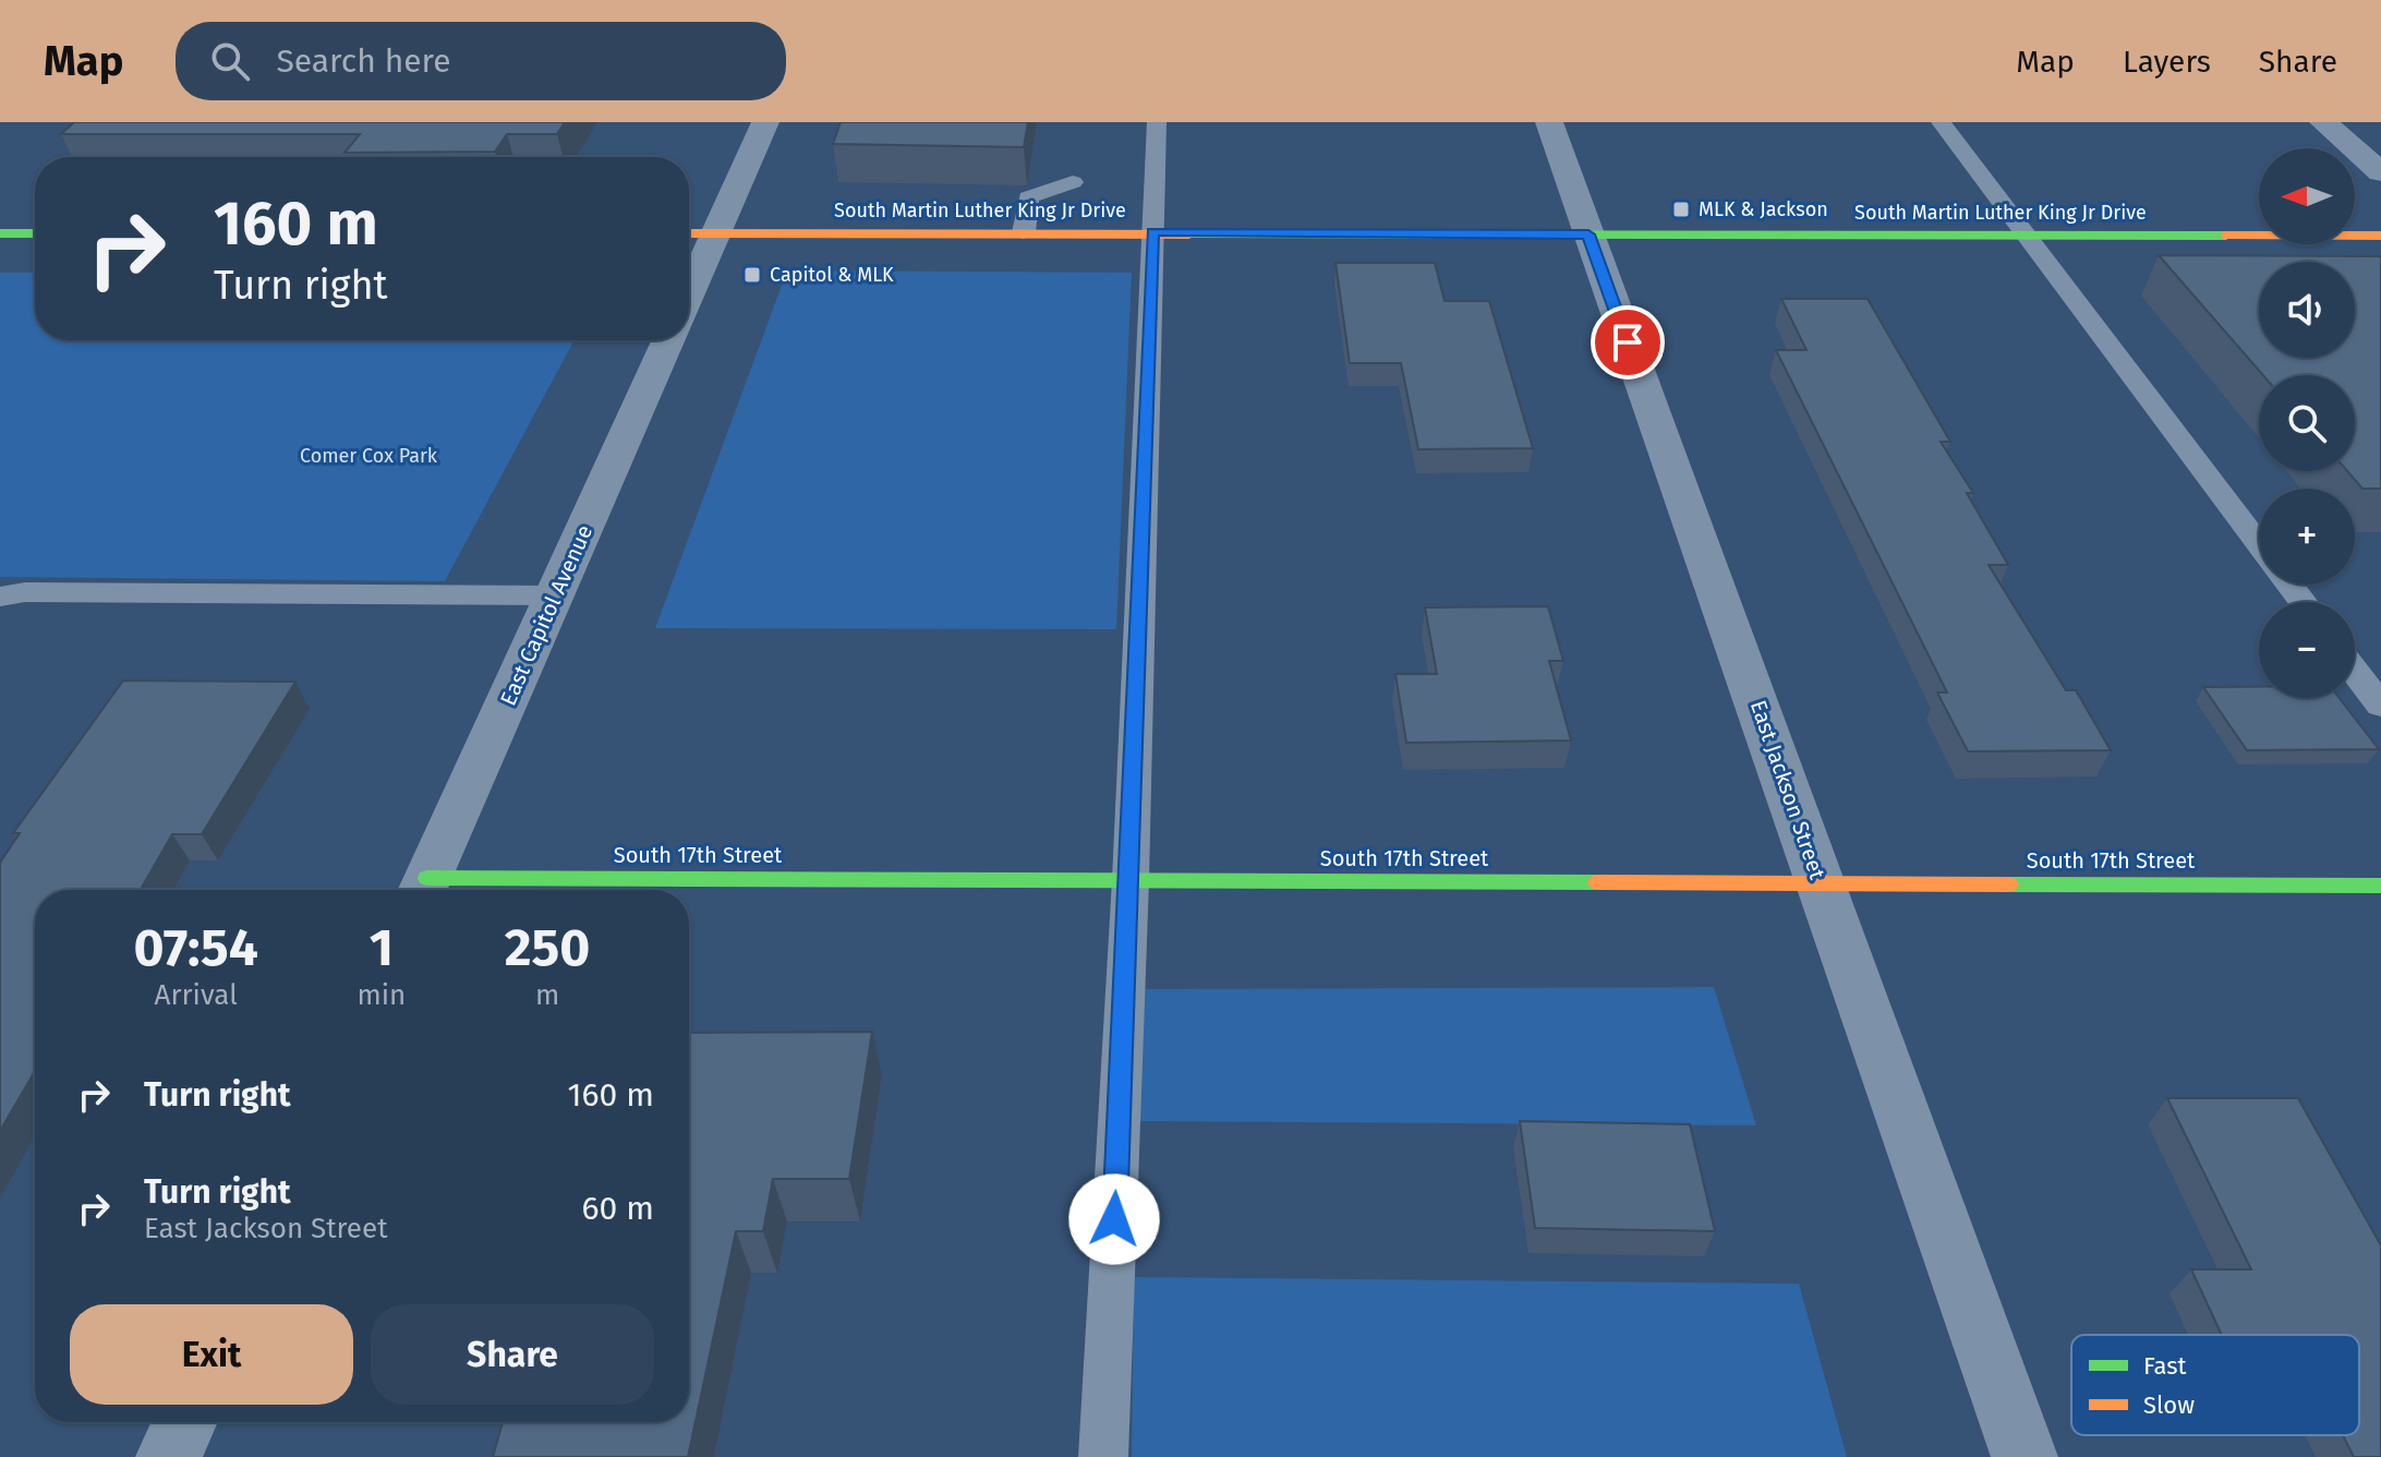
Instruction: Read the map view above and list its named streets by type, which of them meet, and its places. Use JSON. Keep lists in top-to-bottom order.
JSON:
{
  "streets": {
    "street": [
      "South Martin Luther King Jr Drive",
      "East Capitol Avenue",
      "East Jackson Street",
      "South 17th Street"
    ]
  },
  "crossings": [
    ["South Martin Luther King Jr Drive", "East Jackson Street"],
    ["East Capitol Avenue", "South 17th Street"],
    ["East Jackson Street", "South 17th Street"]
  ],
  "parks": ["Comer Cox Park"],
  "places": {
    "transit": ["MLK & Jackson", "Capitol & MLK"]
  },
  "legend": ["Fast", "Slow"],
  "north": "left",
  "page": {
    "header": "Map",
    "search": "Search here",
    "nav": ["Map", "Layers", "Share"],
    "map_buttons": ["+", "−"],
    "turn": ["160 m", "Turn right"],
    "eta": [
      "07:54",
      "Arrival",
      "1",
      "min",
      "250",
      "m"
    ],
    "list": [
      {
        "name": "Turn right",
        "value": "160 m"
      },
      {
        "name": "Turn right",
        "note": "East Jackson Street",
        "value": "60 m"
      }
    ],
    "buttons": ["Exit", "Share"]
  }
}
